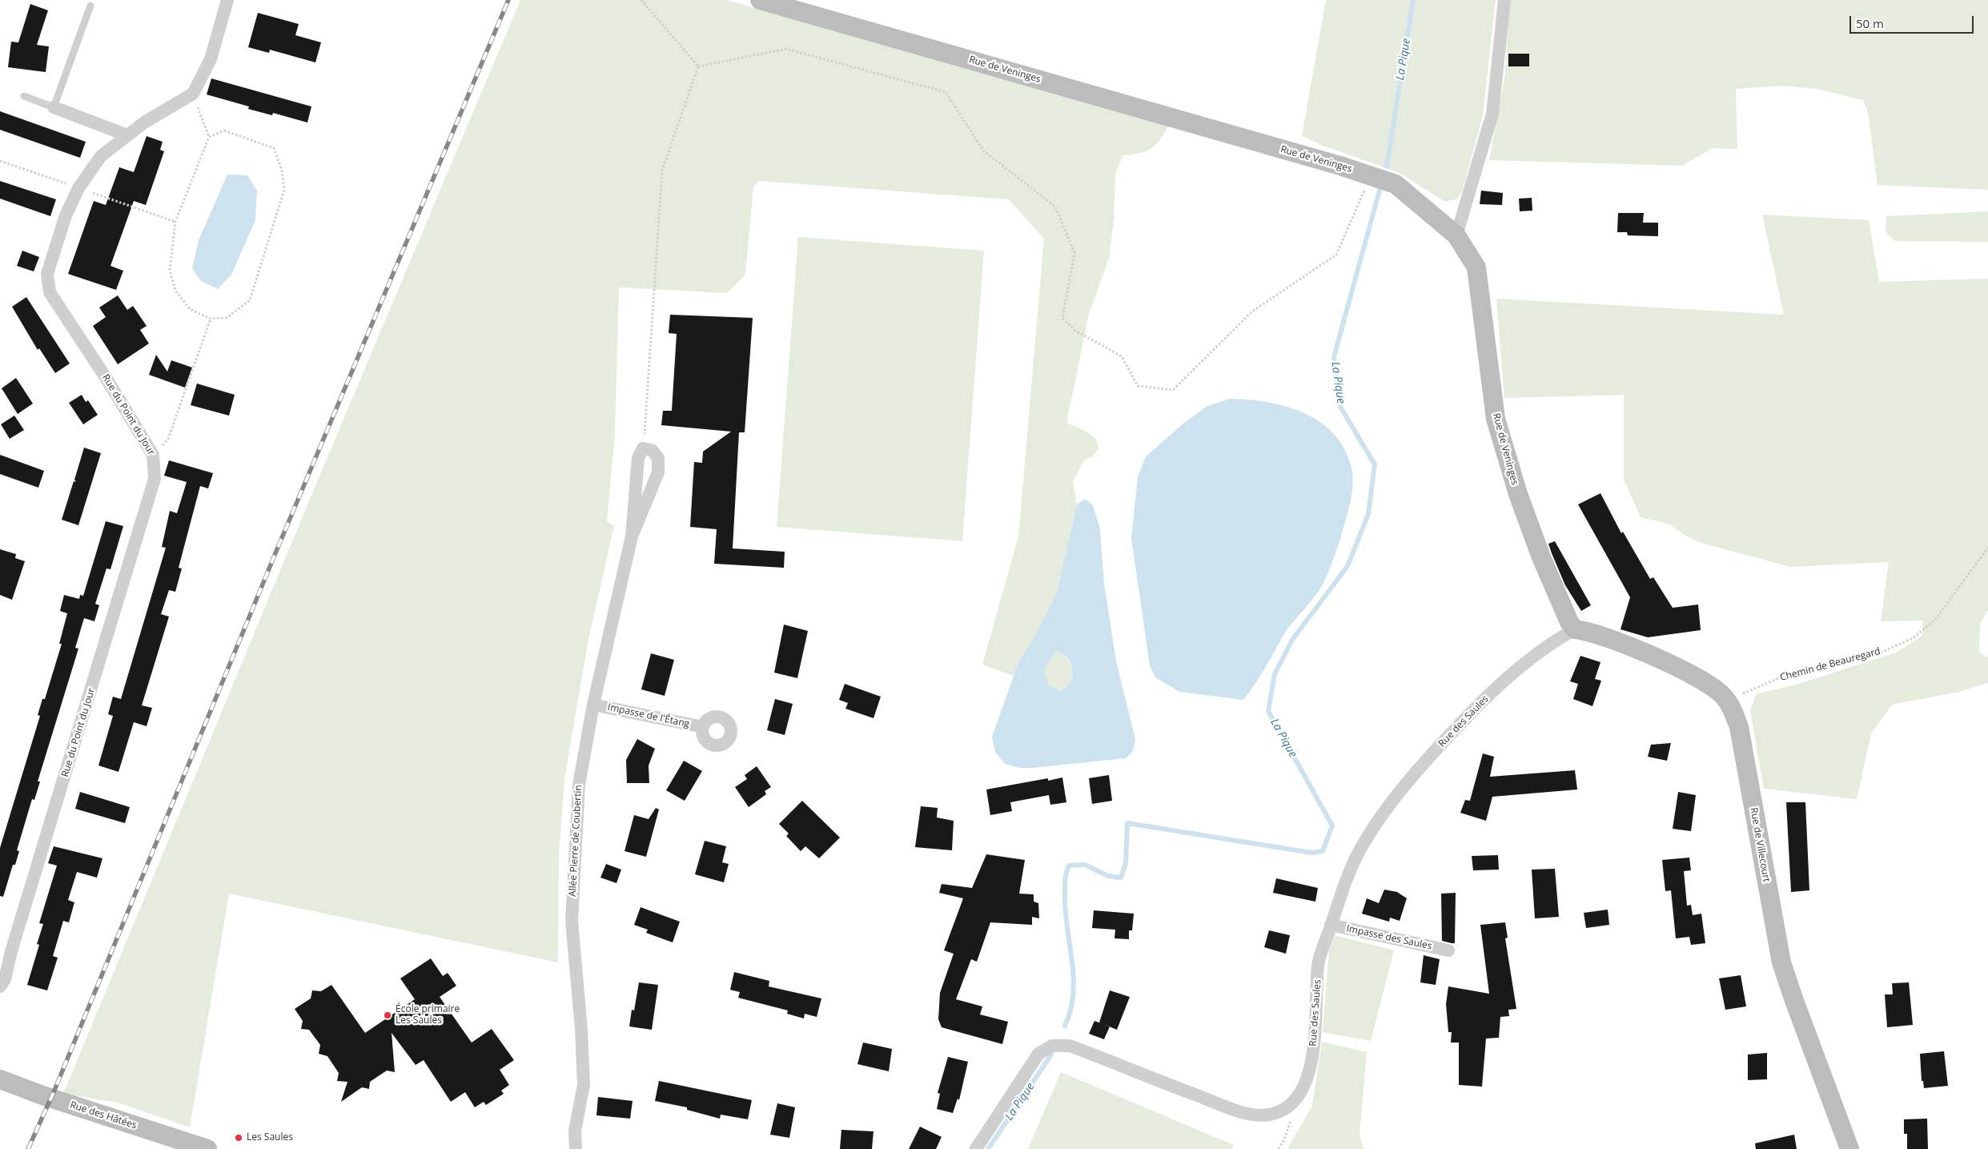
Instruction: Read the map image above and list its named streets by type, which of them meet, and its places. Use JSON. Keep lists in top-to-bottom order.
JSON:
{
  "streets": {
    "street": [
      "Rue de Veninges",
      "Rue du Point du Jour",
      "Impasse de l'Étang",
      "Rue des Saules",
      "Allée Pierre de Coubertin",
      "Rue de Villecourt",
      "Impasse des Saules",
      "Rue des Hâtées"
    ],
    "path": ["Chemin de Beauregard"]
  },
  "crossings": [
    ["Rue de Veninges", "Rue des Saules"],
    ["Rue de Veninges", "Rue de Villecourt"],
    ["Chemin de Beauregard", "Rue de Villecourt"],
    ["Impasse de l'Étang", "Allée Pierre de Coubertin"],
    ["Rue des Saules", "Rue de Villecourt"],
    ["Rue des Saules", "Impasse des Saules"]
  ],
  "water": ["La Pique"],
  "places": ["École primaire Les Saules", "Les Saules"],
  "scale_bar": "50 m"
}
